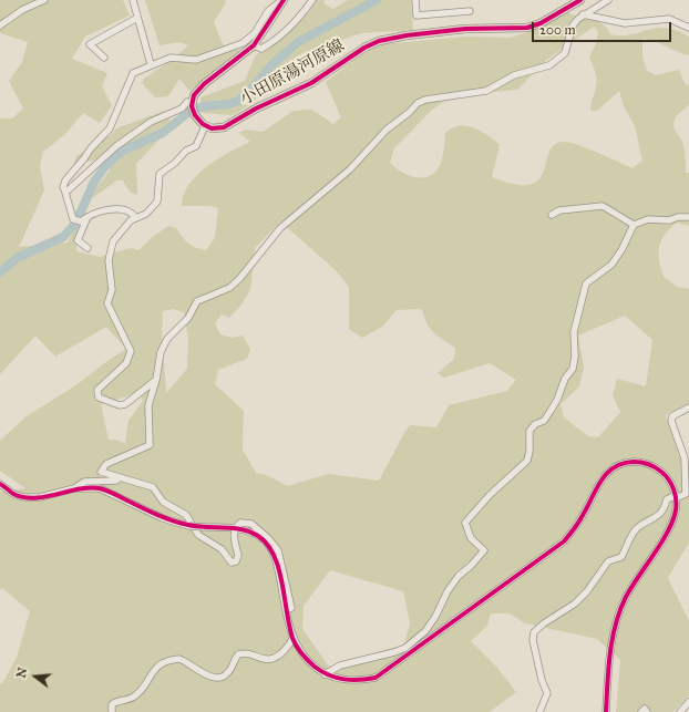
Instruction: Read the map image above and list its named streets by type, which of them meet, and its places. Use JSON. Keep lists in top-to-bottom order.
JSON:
{
  "streets": {
    "main road": ["小田原湯河原線"]
  },
  "scale_bar": "200 m",
  "north": "left"
}
